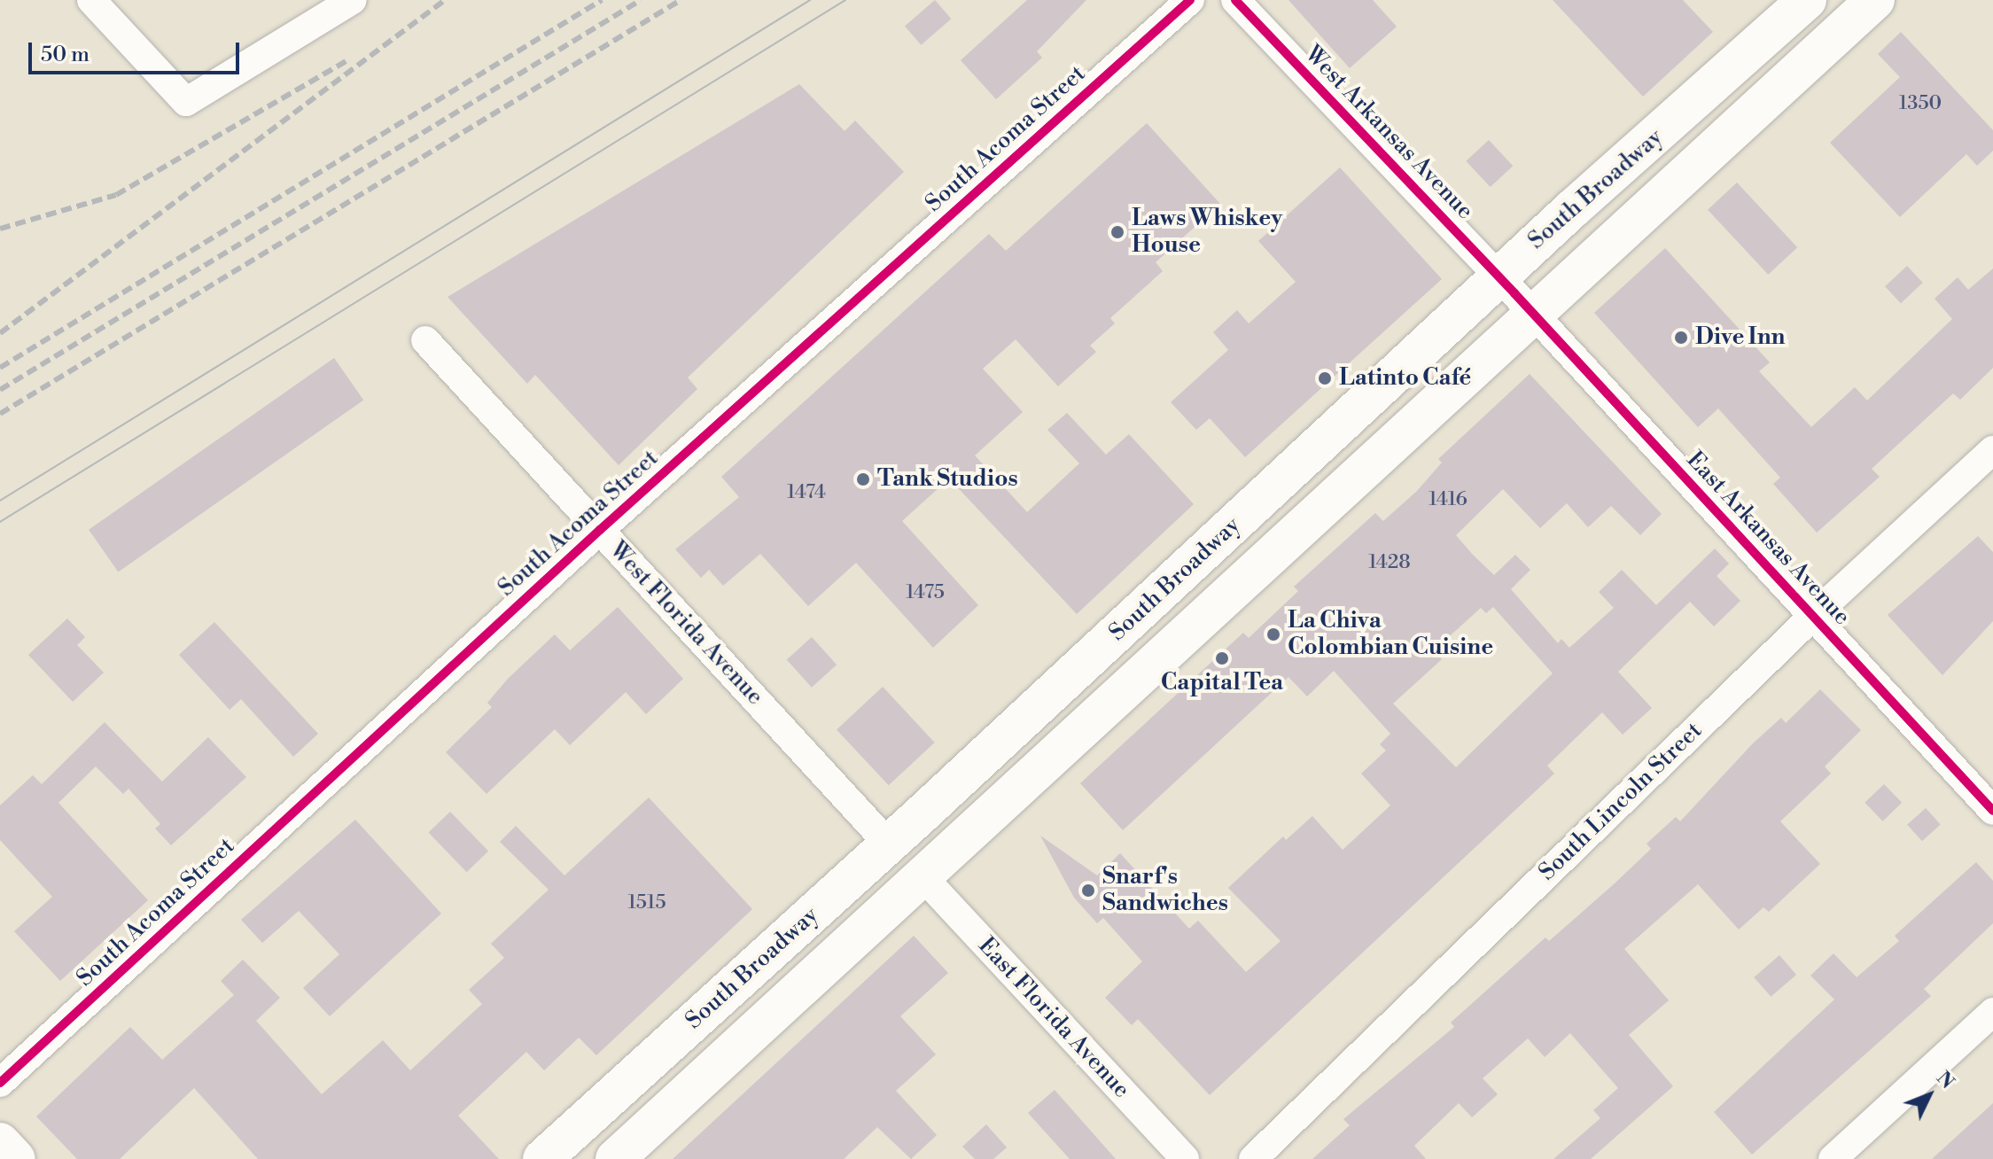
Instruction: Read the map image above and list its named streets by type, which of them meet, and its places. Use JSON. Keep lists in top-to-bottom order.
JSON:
{
  "streets": {
    "main road": ["South Broadway"],
    "street": [
      "West Arkansas Avenue",
      "South Acoma Street",
      "East Arkansas Avenue",
      "West Florida Avenue",
      "South Lincoln Street",
      "East Florida Avenue"
    ]
  },
  "crossings": [
    ["West Arkansas Avenue", "South Broadway"],
    ["West Arkansas Avenue", "East Arkansas Avenue"],
    ["South Acoma Street", "West Florida Avenue"],
    ["South Broadway", "East Arkansas Avenue"],
    ["South Broadway", "West Florida Avenue"],
    ["South Broadway", "East Florida Avenue"],
    ["East Arkansas Avenue", "South Lincoln Street"]
  ],
  "places": [
    "Laws Whiskey House",
    "Dive Inn",
    "Latinto Café",
    "Tank Studios",
    "La Chiva Colombian Cuisine",
    "Capital Tea",
    "Snarf's Sandwiches"
  ],
  "house_numbers": [
    "1350",
    "1474",
    "1416",
    "1428",
    "1475",
    "1515"
  ],
  "scale_bar": "50 m",
  "north": "top right"
}
